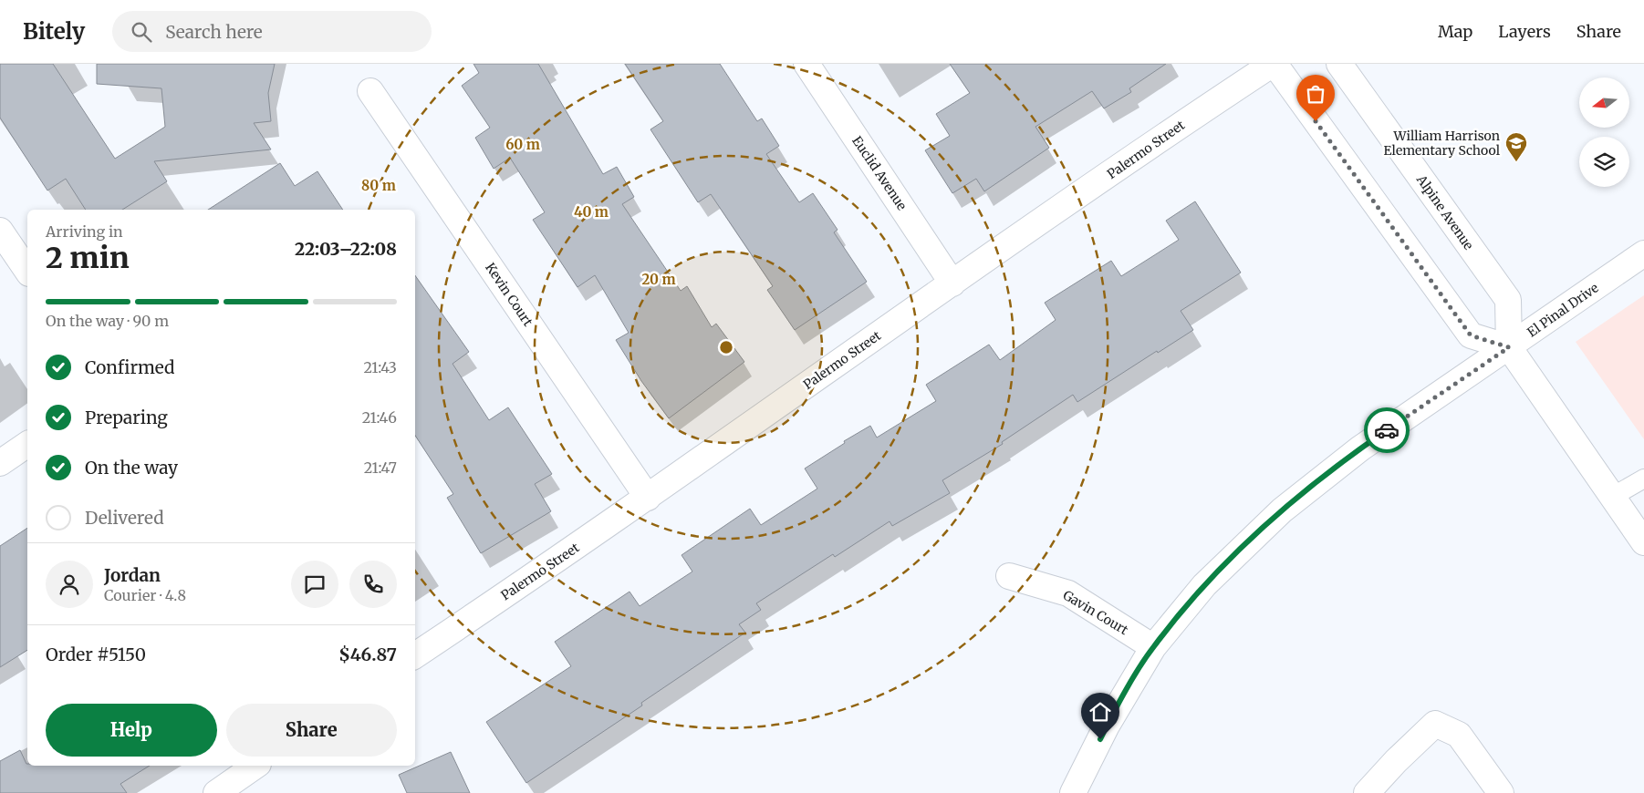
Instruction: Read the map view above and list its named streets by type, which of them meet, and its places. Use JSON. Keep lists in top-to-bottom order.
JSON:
{
  "streets": {
    "street": [
      "Palermo Street",
      "Euclid Avenue",
      "Alpine Avenue",
      "Kevin Court",
      "El Pinal Drive",
      "Gavin Court"
    ]
  },
  "crossings": [
    ["Palermo Street", "Euclid Avenue"],
    ["Palermo Street", "Kevin Court"],
    ["Alpine Avenue", "El Pinal Drive"],
    ["El Pinal Drive", "Gavin Court"]
  ],
  "places": {
    "school or university": ["William Harrison Elementary School"]
  },
  "north": "left",
  "page": {
    "header": "Bitely",
    "search": "Search here",
    "nav": ["Map", "Layers", "Share"],
    "heading": ["2 min", "Arriving in", "22:03–22:08"],
    "panel": [
      "Jordan",
      "Courier · 4.8",
      "Order #5150",
      "$46.87"
    ],
    "bar": "On the way · 90 m",
    "list": [
      ["Confirmed", "21:43"],
      ["Preparing", "21:46"],
      ["On the way", "21:47"],
      "Delivered"
    ],
    "buttons": ["Help", "Share"]
  },
  "rings": [
    "60 m",
    "80 m",
    "40 m",
    "20 m"
  ]
}
